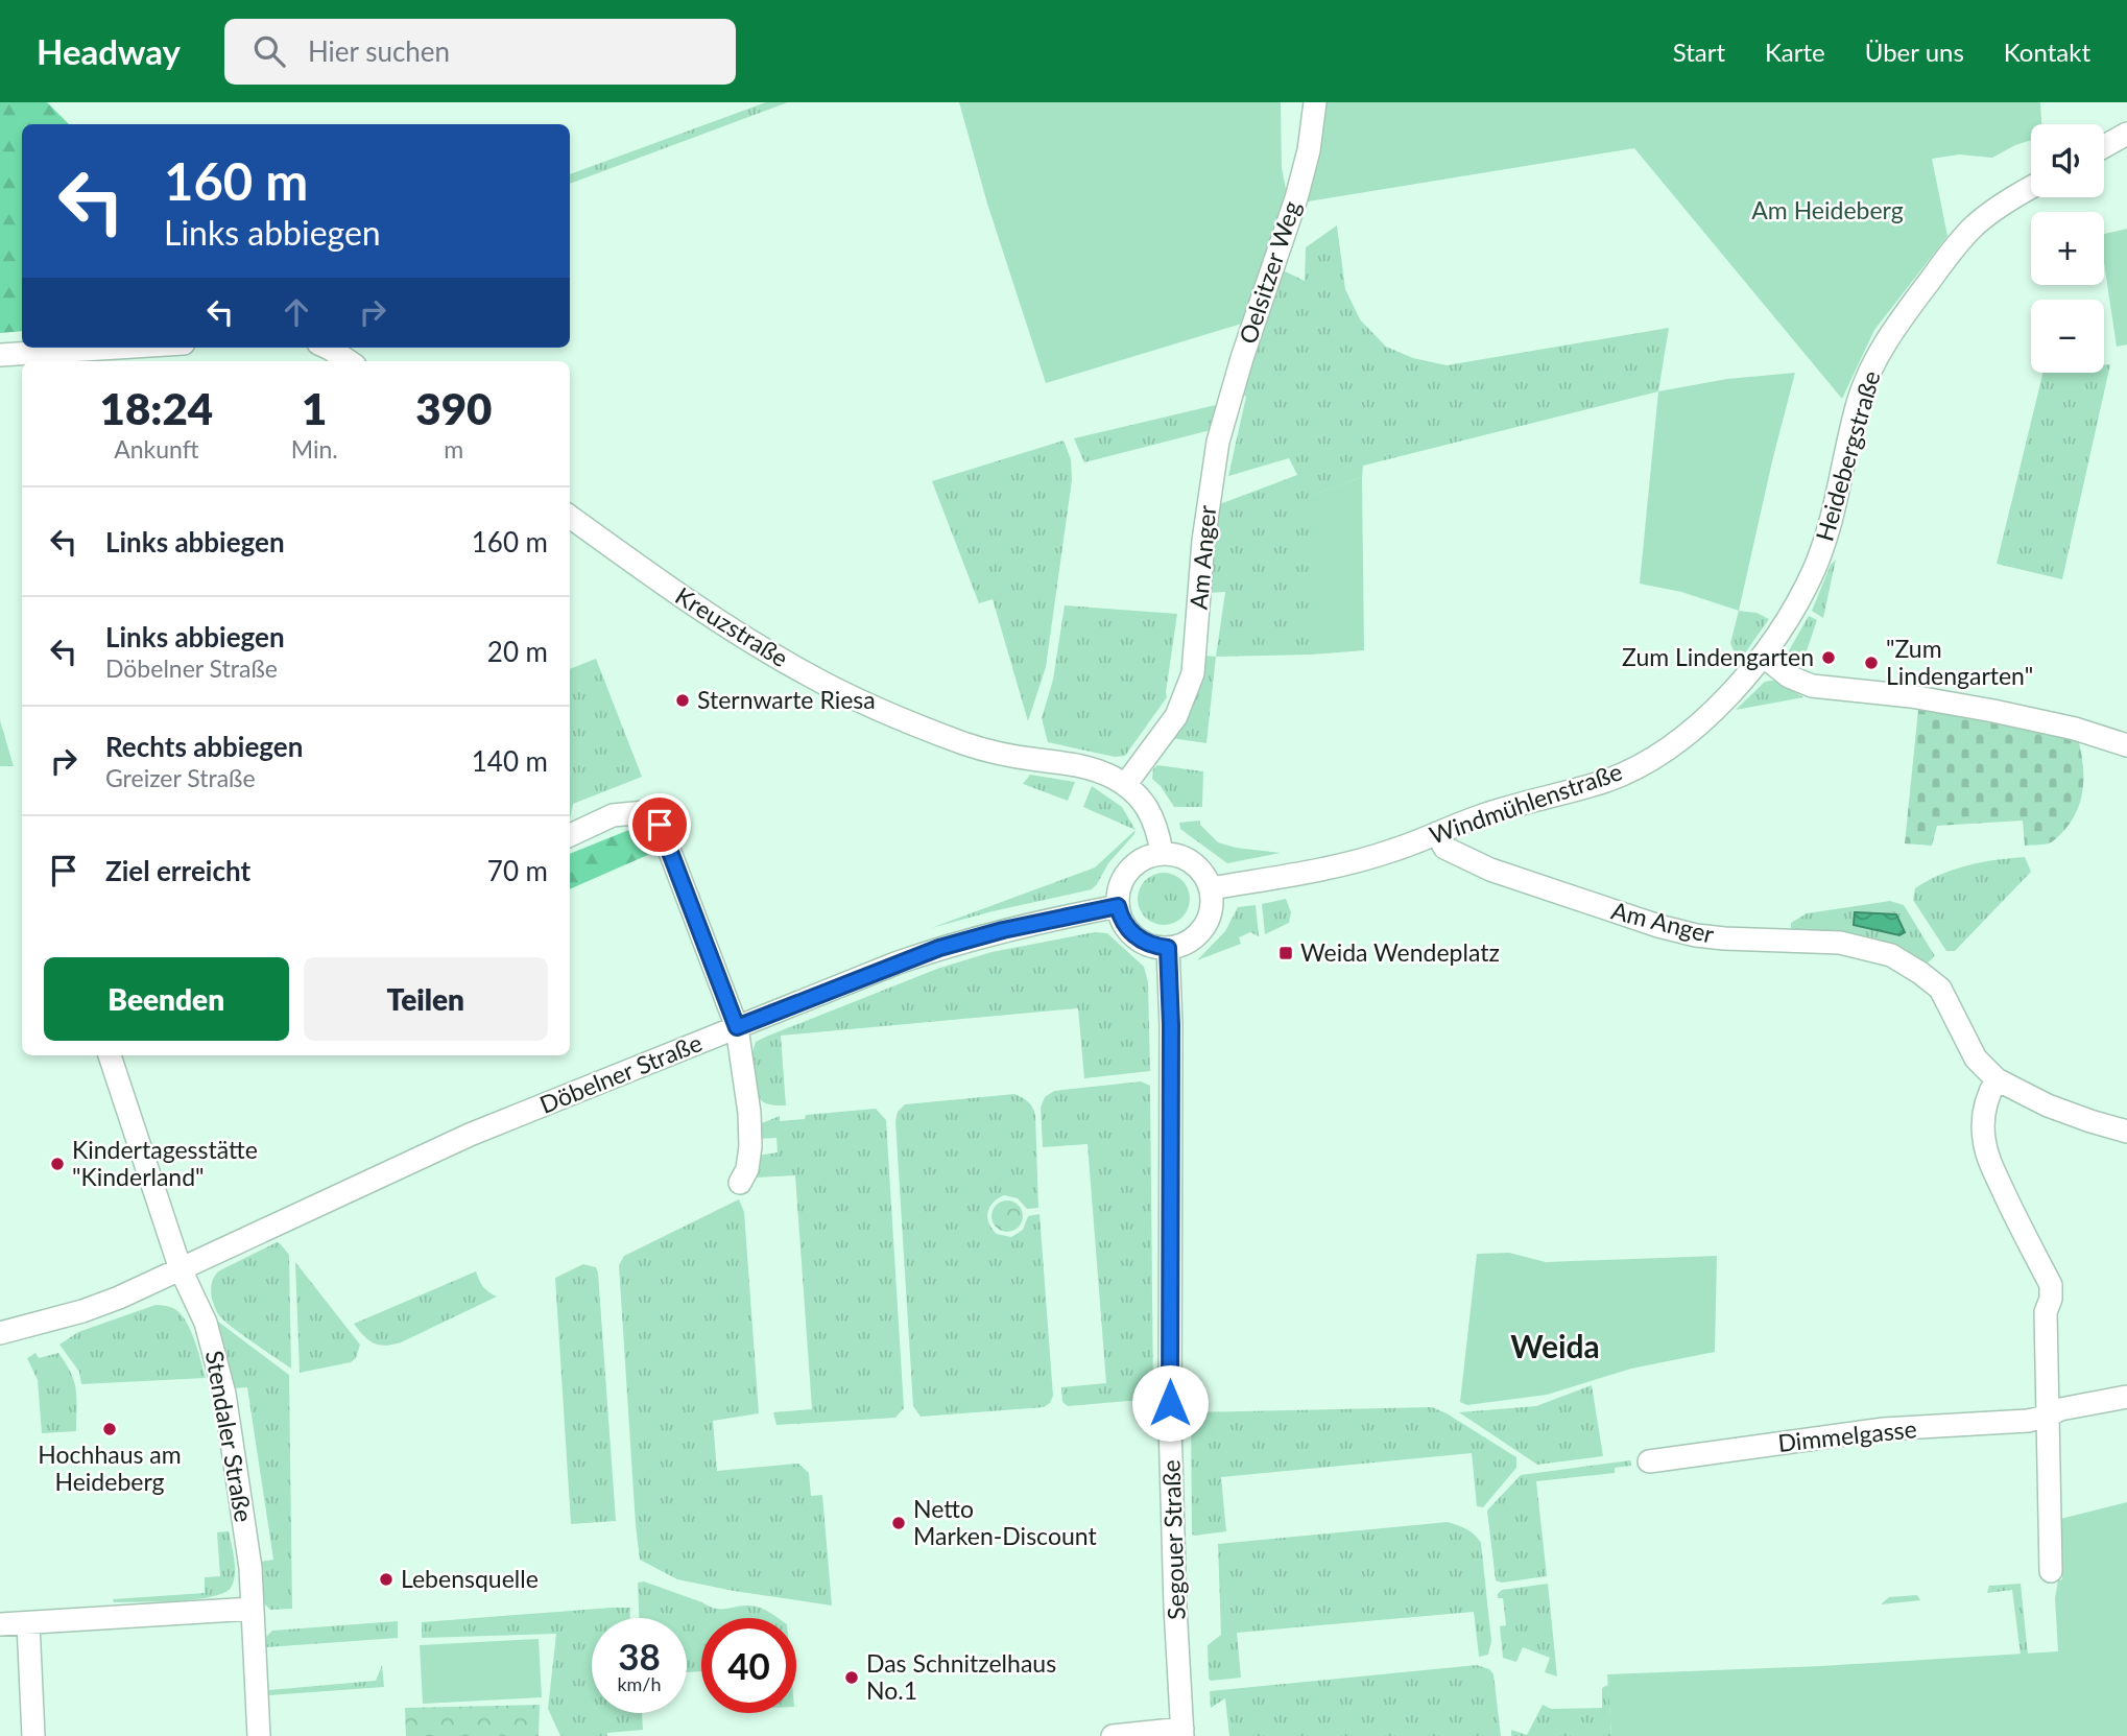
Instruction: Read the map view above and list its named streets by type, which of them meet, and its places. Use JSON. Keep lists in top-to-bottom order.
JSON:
{
  "streets": {
    "street": [
      "Oelsitzer Weg",
      "Heidebergstraße",
      "Am Anger",
      "Kreuzstraße",
      "Windmühlenstraße",
      "Döbelner Straße",
      "Stendaler Straße",
      "Dimmelgasse",
      "Segouer Straße"
    ]
  },
  "crossings": [
    ["Oelsitzer Weg", "Am Anger"],
    ["Heidebergstraße", "Windmühlenstraße"],
    ["Am Anger", "Kreuzstraße"],
    ["Am Anger", "Windmühlenstraße"],
    ["Kreuzstraße", "Windmühlenstraße"],
    ["Kreuzstraße", "Döbelner Straße"],
    ["Kreuzstraße", "Segouer Straße"],
    ["Windmühlenstraße", "Döbelner Straße"],
    ["Windmühlenstraße", "Segouer Straße"],
    ["Döbelner Straße", "Stendaler Straße"],
    ["Döbelner Straße", "Segouer Straße"]
  ],
  "districts": ["Weida"],
  "parks": ["Am Heideberg"],
  "places": {
    "other": [
      "Zum Lindengarten",
      "\"Zum Lindengarten\"",
      "Sternwarte Riesa",
      "Kindertagesstätte \"Kinderland\"",
      "Hochhaus am Heideberg",
      "Netto Marken-Discount",
      "Lebensquelle",
      "Das Schnitzelhaus No.1"
    ],
    "transit": ["Weida Wendeplatz"]
  },
  "page": {
    "header": "Headway",
    "search": "Hier suchen",
    "nav": [
      "Start",
      "Karte",
      "Über uns",
      "Kontakt"
    ],
    "map_buttons": ["+", "−"],
    "turn": ["160 m", "Links abbiegen"],
    "eta": [
      "18:24",
      "Ankunft",
      "1",
      "Min.",
      "390",
      "m"
    ],
    "list": [
      {
        "name": "Links abbiegen",
        "value": "160 m"
      },
      {
        "name": "Links abbiegen",
        "note": "Döbelner Straße",
        "value": "20 m"
      },
      {
        "name": "Rechts abbiegen",
        "note": "Greizer Straße",
        "value": "140 m"
      },
      {
        "name": "Ziel erreicht",
        "value": "70 m"
      }
    ],
    "buttons": ["Beenden", "Teilen"],
    "speed": "38 km/h",
    "limit": "40"
  }
}
